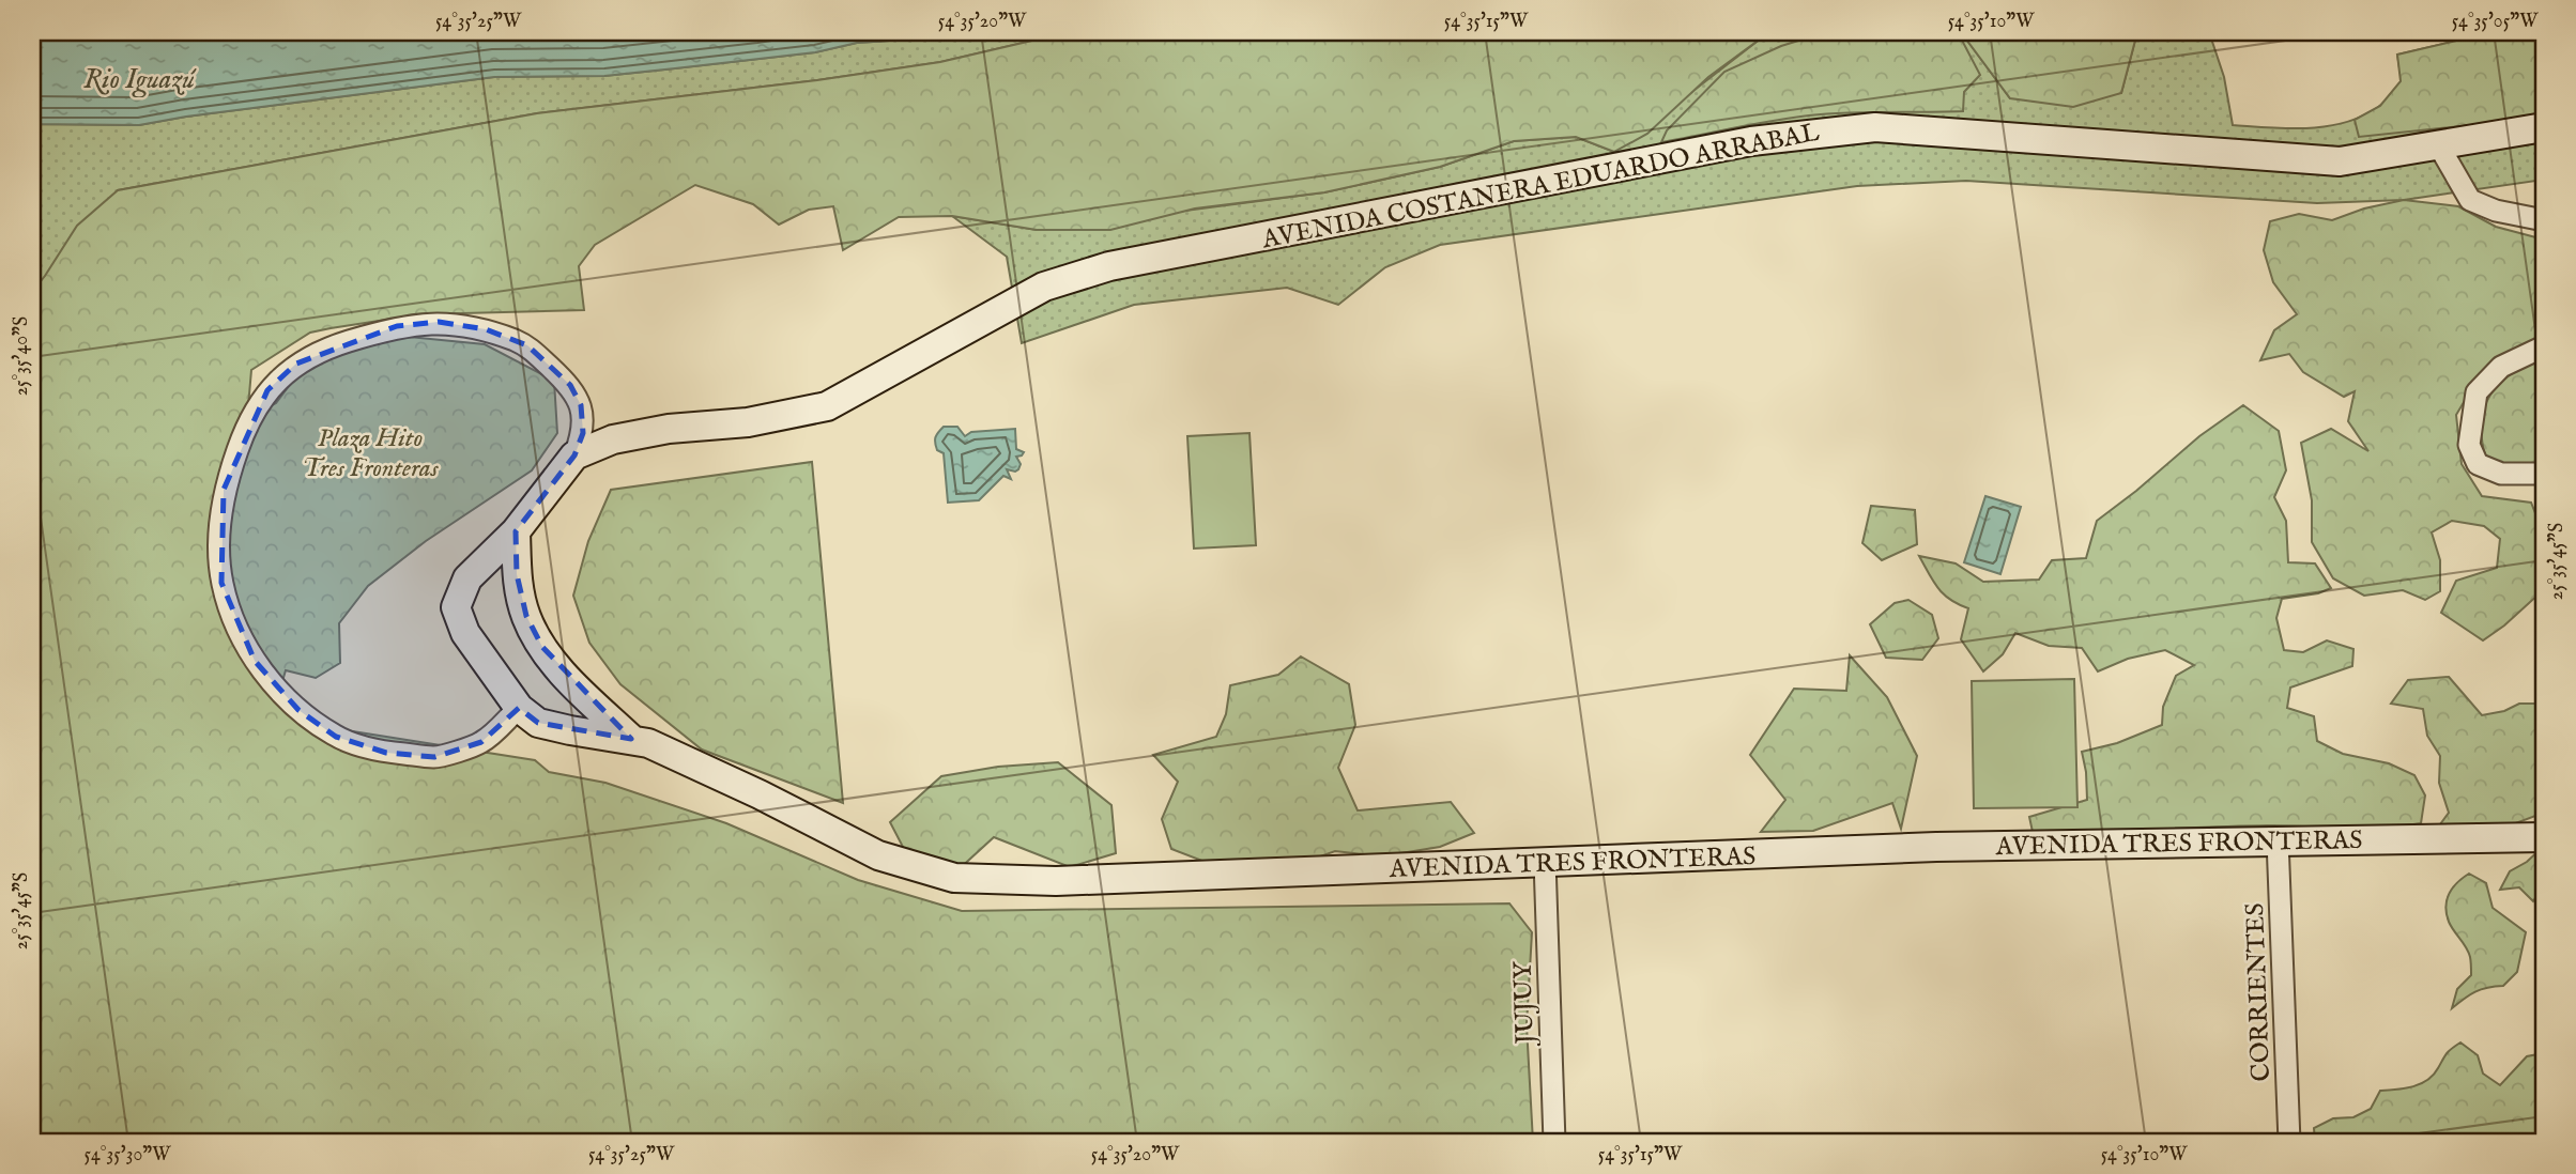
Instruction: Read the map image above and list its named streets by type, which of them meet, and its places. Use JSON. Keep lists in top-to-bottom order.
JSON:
{
  "streets": {
    "main road": ["AVENIDA COSTANERA EDUARDO ARRABAL", "AVENIDA TRES FRONTERAS"],
    "street": ["CORRIENTES", "JUJUY"]
  },
  "crossings": [
    ["AVENIDA COSTANERA EDUARDO ARRABAL", "AVENIDA TRES FRONTERAS"],
    ["AVENIDA TRES FRONTERAS", "CORRIENTES"],
    ["AVENIDA TRES FRONTERAS", "JUJUY"]
  ],
  "water": ["Rio Iguazú"],
  "parks": ["Plaza Hito Tres Fronteras"],
  "coordinates": [
    "54°35'25\"W",
    "54°35'20\"W",
    "54°35'15\"W",
    "54°35'10\"W",
    "54°35'05\"W",
    "25°35'40\"S",
    "25°35'45\"S",
    "54°35'30\"W"
  ]
}
